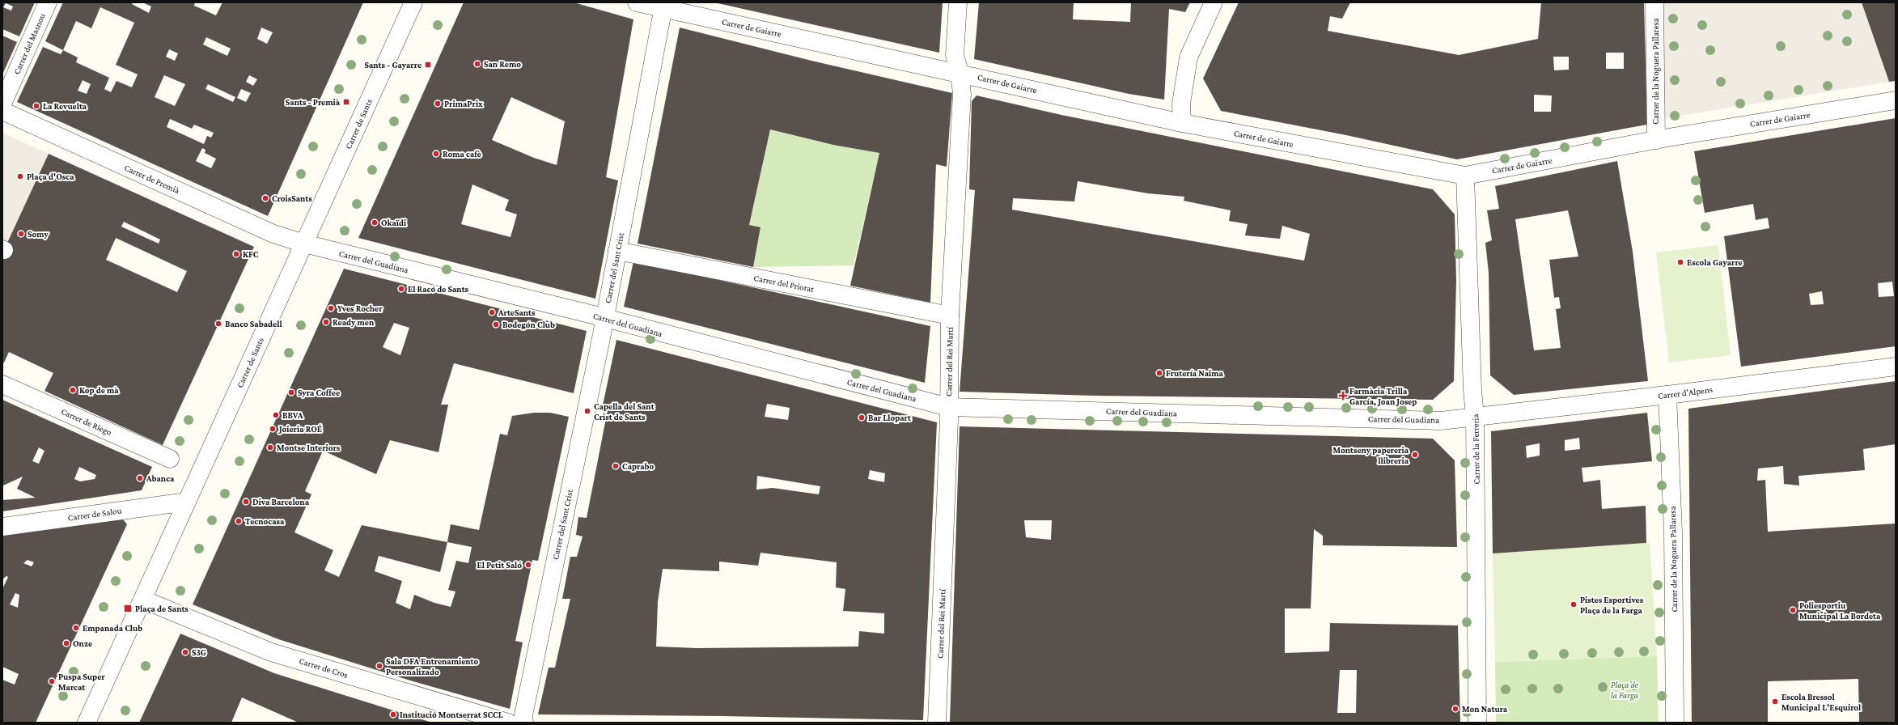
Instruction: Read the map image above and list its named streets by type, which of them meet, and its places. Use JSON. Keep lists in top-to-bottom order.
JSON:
{
  "streets": {
    "street": [
      "Carrer de Gaiarre",
      "Carrer del Masnou",
      "Carrer de la Noguera Pallaresa",
      "Carrer de Sants",
      "Carrer de Premià",
      "Carrer del Guadiana",
      "Carrer del Sant Crist",
      "Carrer del Priorat",
      "Carrer del Rei Martí",
      "Carrer d'Alpens",
      "Carrer de Riego",
      "Carrer de la Ferreria",
      "Carrer de Salou",
      "Carrer de Cros"
    ]
  },
  "crossings": [
    ["Carrer de Gaiarre", "Carrer de la Noguera Pallaresa"],
    ["Carrer de Gaiarre", "Carrer del Sant Crist"],
    ["Carrer de Gaiarre", "Carrer del Rei Martí"],
    ["Carrer de Gaiarre", "Carrer de la Ferreria"],
    ["Carrer de la Noguera Pallaresa", "Carrer d'Alpens"],
    ["Carrer de Sants", "Carrer de Premià"],
    ["Carrer de Sants", "Carrer del Guadiana"],
    ["Carrer de Sants", "Carrer de Salou"],
    ["Carrer de Sants", "Carrer de Cros"],
    ["Carrer de Premià", "Carrer del Guadiana"],
    ["Carrer del Guadiana", "Carrer del Sant Crist"],
    ["Carrer del Guadiana", "Carrer del Rei Martí"],
    ["Carrer del Guadiana", "Carrer d'Alpens"],
    ["Carrer del Guadiana", "Carrer de la Ferreria"],
    ["Carrer del Sant Crist", "Carrer del Priorat"],
    ["Carrer del Priorat", "Carrer del Rei Martí"],
    ["Carrer d'Alpens", "Carrer de la Ferreria"]
  ],
  "parks": ["Plaça de la Farga"],
  "places": {
    "other": [
      "San Remo",
      "PrimaPrix",
      "La Revuelta",
      "Roma cafè",
      "Plaça d'Osca",
      "CroisSants",
      "Okaïdi",
      "Somy",
      "KFC",
      "Escola Gayarre",
      "El Racó de Sants",
      "Yves Rocher",
      "ArteSants",
      "Ready men",
      "Banco Sabadell",
      "Bodegón Club",
      "Frutería Naima",
      "Kop de mà",
      "Syra Coffee",
      "Capella del Sant Crist de Sants",
      "BBVA",
      "Bar Llopart",
      "Joieria ROÉ",
      "Montse Interiors",
      "Montseny papereria llibreria",
      "Caprabo",
      "Abanca",
      "Diva Barcelona",
      "Tecnocasa",
      "El Petit Saló",
      "Pistes Esportives Plaça de la Farga",
      "Poliesportiu Municipal La Bordeta",
      "Empanada Club",
      "Onze",
      "S3G",
      "Sala DFA Entrenamiento Personalizado",
      "Puspa Super Marcat",
      "Escola Bressol Municipal L'Esquirol",
      "Mon Natura",
      "Institució Montserrat SCCL"
    ],
    "transit": ["Sants - Gayarre", "Sants - Premià", "Plaça de Sants"],
    "health": ["Farmàcia Trilla García, Joan Josep"]
  }
}
